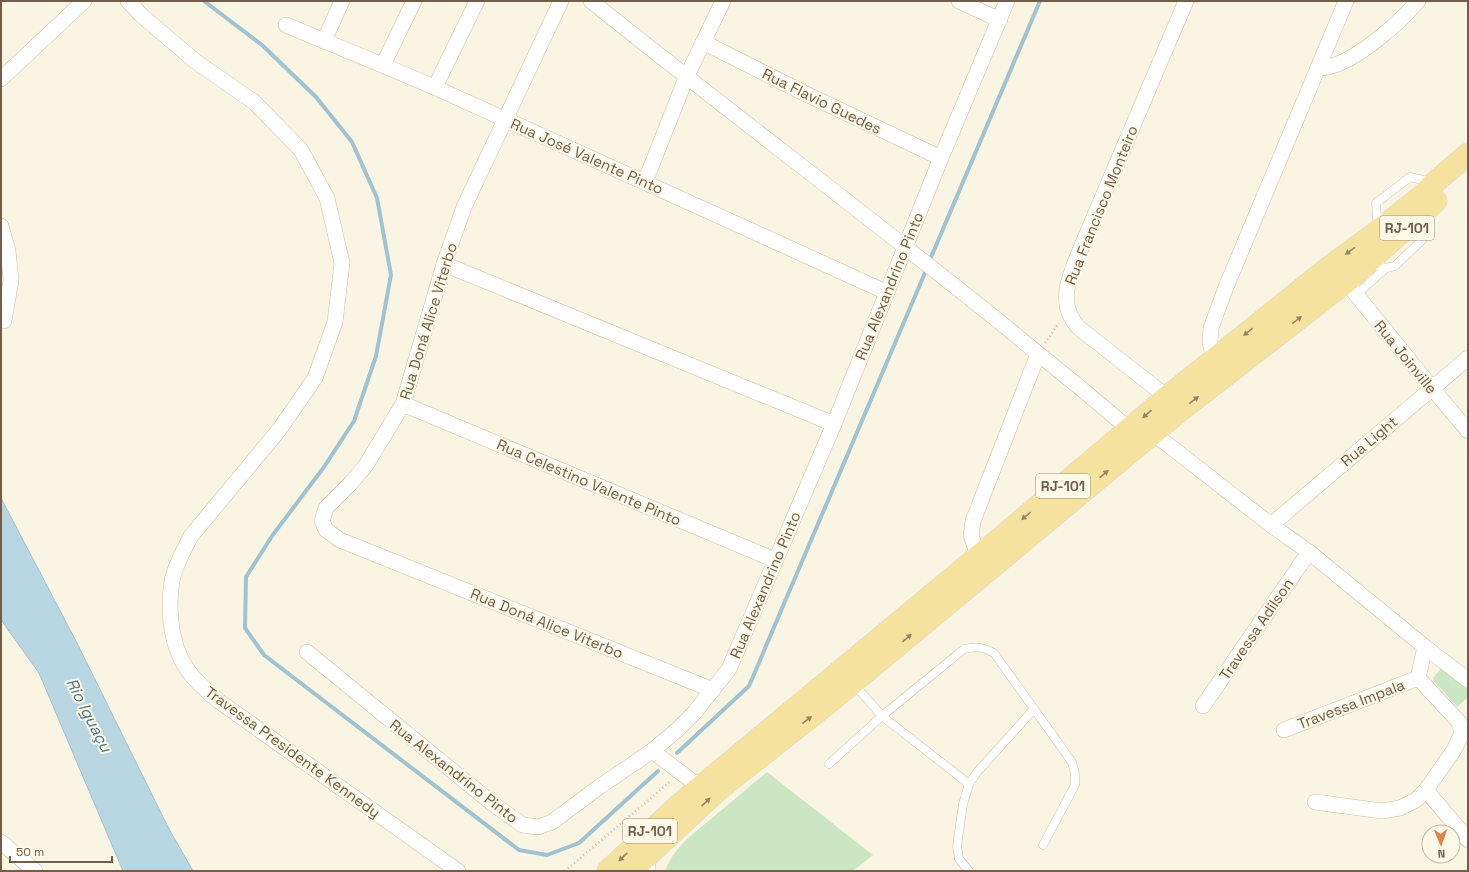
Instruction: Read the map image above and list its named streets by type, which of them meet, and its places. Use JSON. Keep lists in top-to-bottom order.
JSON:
{
  "streets": {
    "main road": ["RJ-101"],
    "street": [
      "Rua Flavio Guedes",
      "Rua José Valente Pinto",
      "Rua Francisco Monteiro",
      "Rua Alexandrino Pinto",
      "Rua Doná Alice Viterbo",
      "Rua Joinville",
      "Rua Light",
      "Rua Celestino Valente Pinto",
      "Travessa Adilson",
      "Travessa Impala",
      "Travessa Presidente Kennedy"
    ]
  },
  "crossings": [
    ["Rua Flavio Guedes", "Rua Alexandrino Pinto"],
    ["Rua José Valente Pinto", "Rua Alexandrino Pinto"],
    ["Rua José Valente Pinto", "Rua Doná Alice Viterbo"],
    ["RJ-101", "Rua Joinville"],
    ["Rua Alexandrino Pinto", "Rua Doná Alice Viterbo"],
    ["Rua Alexandrino Pinto", "Rua Celestino Valente Pinto"],
    ["Rua Doná Alice Viterbo", "Rua Celestino Valente Pinto"],
    ["Rua Joinville", "Rua Light"]
  ],
  "water": ["Rio Iguaçu"],
  "scale_bar": "50 m",
  "north": "bottom"
}
